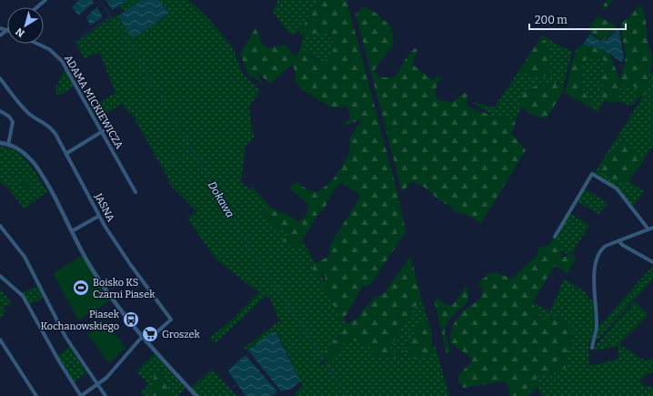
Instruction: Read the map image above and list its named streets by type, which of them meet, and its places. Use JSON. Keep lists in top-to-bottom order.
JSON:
{
  "streets": {
    "street": ["ADAMA MICKIEWICZA", "JASNA"]
  },
  "water": ["Dokawa"],
  "places": {
    "sports": ["Boisko KS Czarni Piasek"],
    "bus stop": ["Piasek Kochanowskiego"],
    "supermarket": ["Groszek"]
  },
  "scale_bar": "200 m",
  "north": "bottom left"
}
